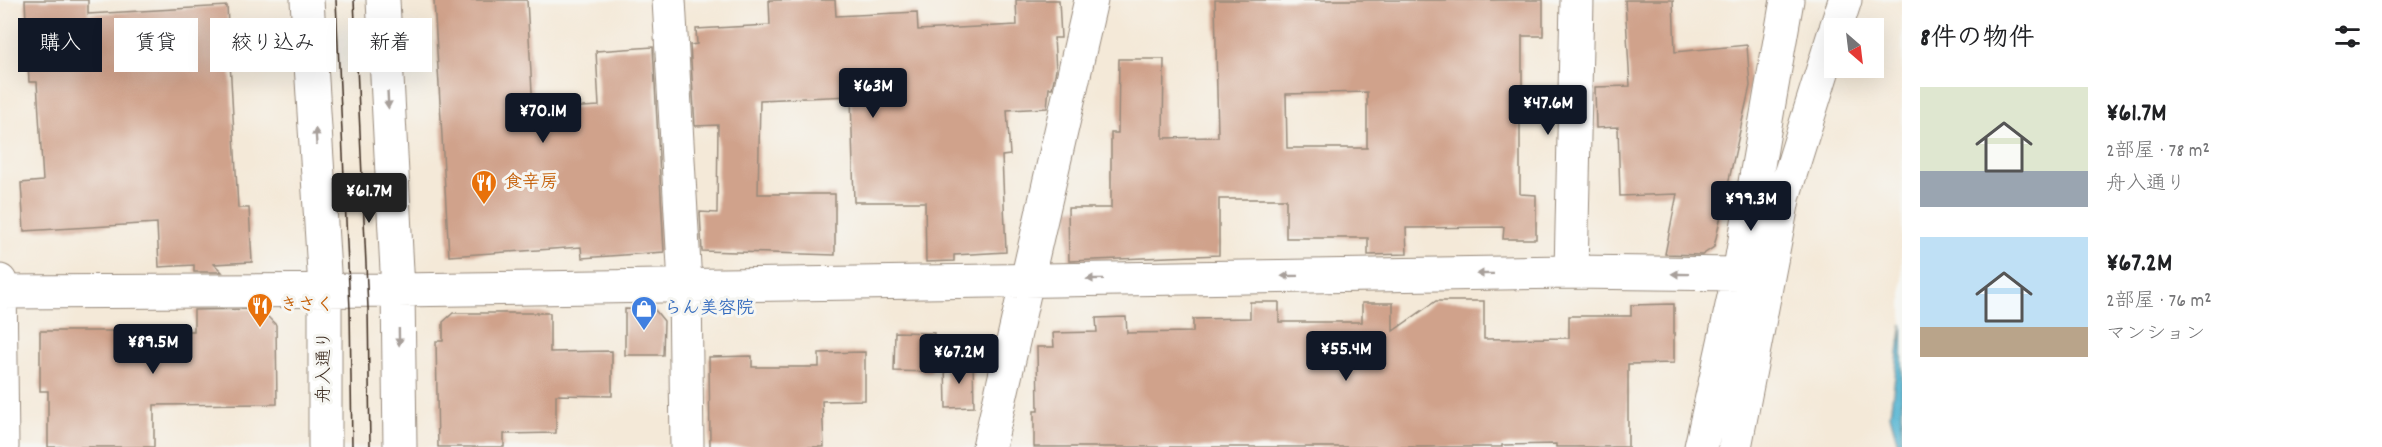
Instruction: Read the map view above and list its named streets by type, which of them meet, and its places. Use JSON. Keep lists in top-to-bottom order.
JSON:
{
  "streets": {
    "street": ["舟入通り"]
  },
  "places": {
    "restaurant": ["食辛房", "きさく"],
    "shop": ["らん美容院"]
  },
  "north": "bottom right",
  "page": {
    "heading": "8件の物件",
    "chip": [
      "購入",
      "賃貸",
      "絞り込み",
      "新着"
    ],
    "price": [
      "¥63M",
      "¥47.6M",
      "¥70.1M",
      "¥61.7M",
      "¥99.3M",
      "¥89.5M",
      "¥55.4M",
      "¥67.2M"
    ],
    "list": [
      {
        "name": "¥61.7M",
        "note": "2部屋 · 78 m² · 舟入通り"
      },
      {
        "name": "¥67.2M",
        "note": "2部屋 · 76 m² · マンション"
      }
    ]
  }
}
